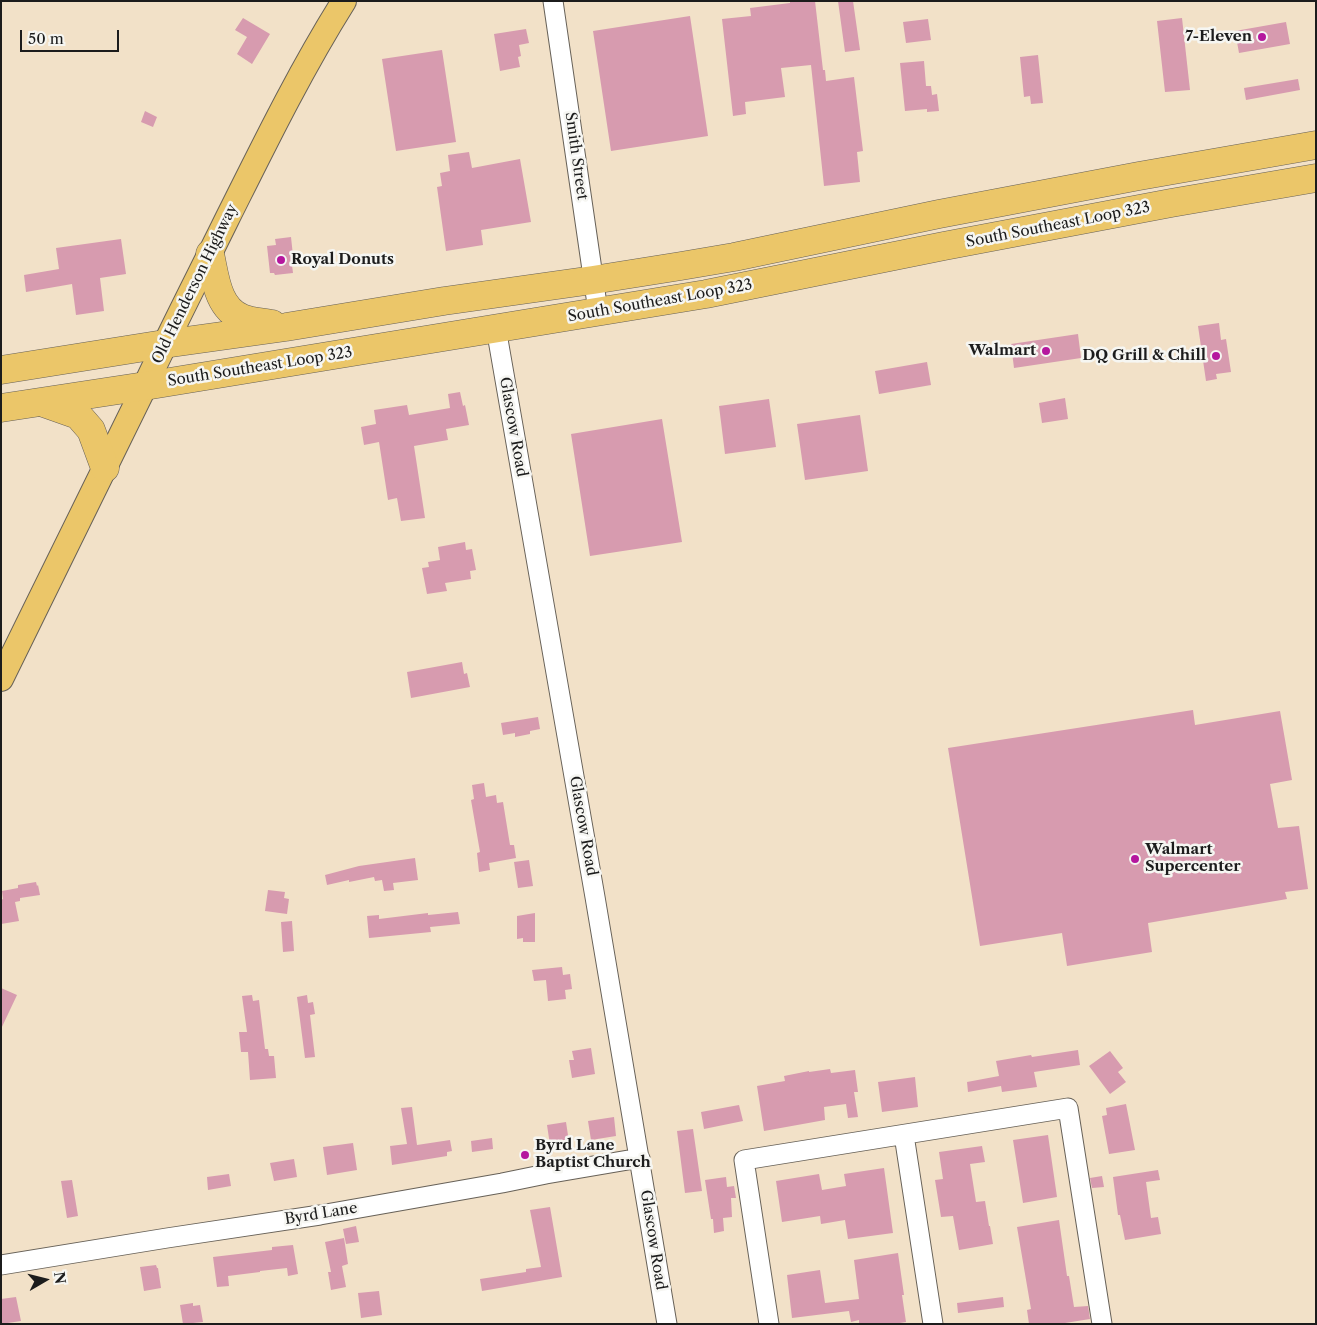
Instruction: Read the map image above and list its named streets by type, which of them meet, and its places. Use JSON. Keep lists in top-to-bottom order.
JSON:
{
  "streets": {
    "highway": ["South Southeast Loop 323"],
    "main road": ["Old Henderson Highway"],
    "street": ["Smith Street", "Glascow Road", "Byrd Lane"]
  },
  "crossings": [
    ["Smith Street", "South Southeast Loop 323"],
    ["South Southeast Loop 323", "Old Henderson Highway"],
    ["South Southeast Loop 323", "Glascow Road"],
    ["Glascow Road", "Byrd Lane"]
  ],
  "places": [
    "7-Eleven",
    "Royal Donuts",
    "Walmart",
    "DQ Grill & Chill",
    "Walmart Supercenter",
    "Byrd Lane Baptist Church"
  ],
  "scale_bar": "50 m",
  "north": "right"
}
